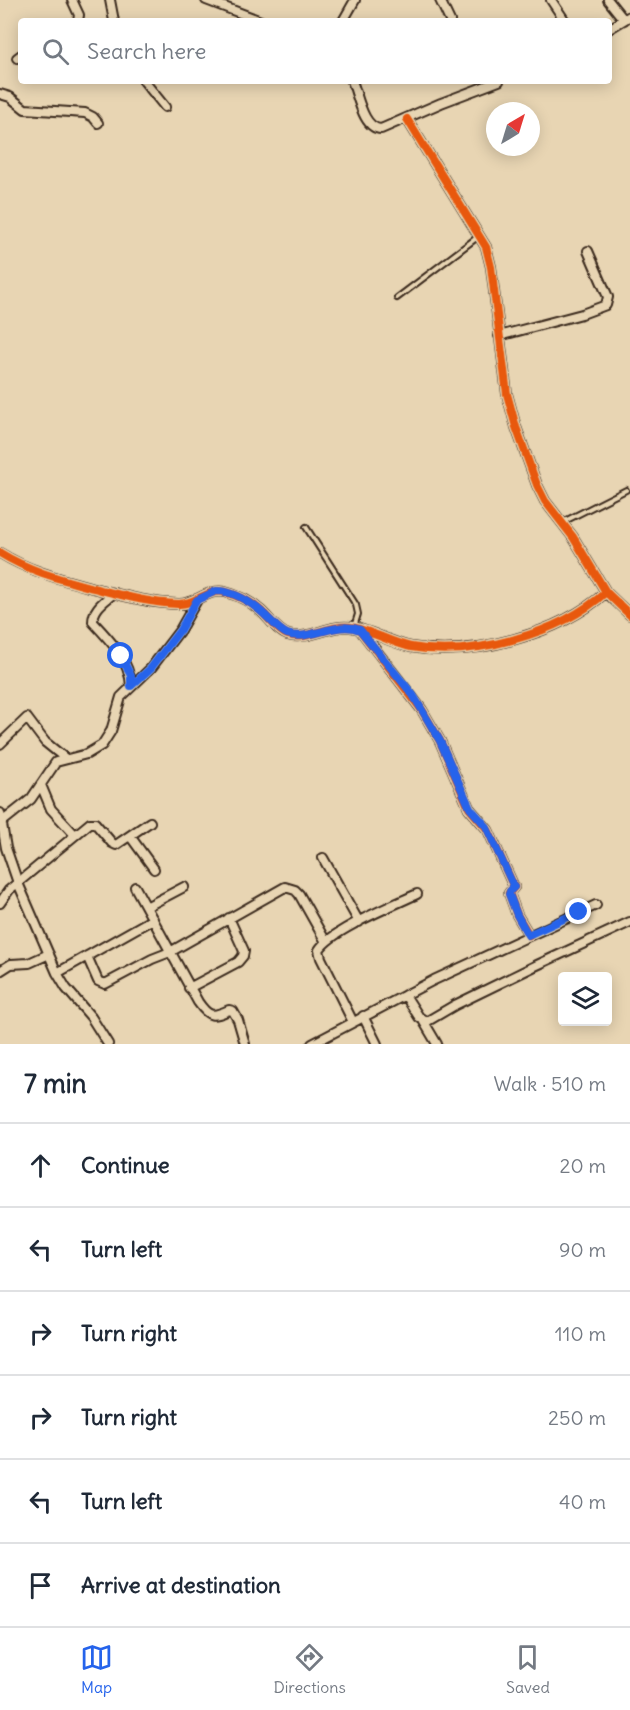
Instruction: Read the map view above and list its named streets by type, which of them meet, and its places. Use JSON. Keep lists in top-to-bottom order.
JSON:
{
  "north": "top right",
  "page": {
    "search": "Search here",
    "heading": ["7 min", "Walk · 510 m"],
    "list": [
      ["Continue", "20 m"],
      ["Turn left", "90 m"],
      ["Turn right", "110 m"],
      ["Turn right", "250 m"],
      ["Turn left", "40 m"],
      "Arrive at destination"
    ],
    "nav": ["Map", "Directions", "Saved"]
  }
}
